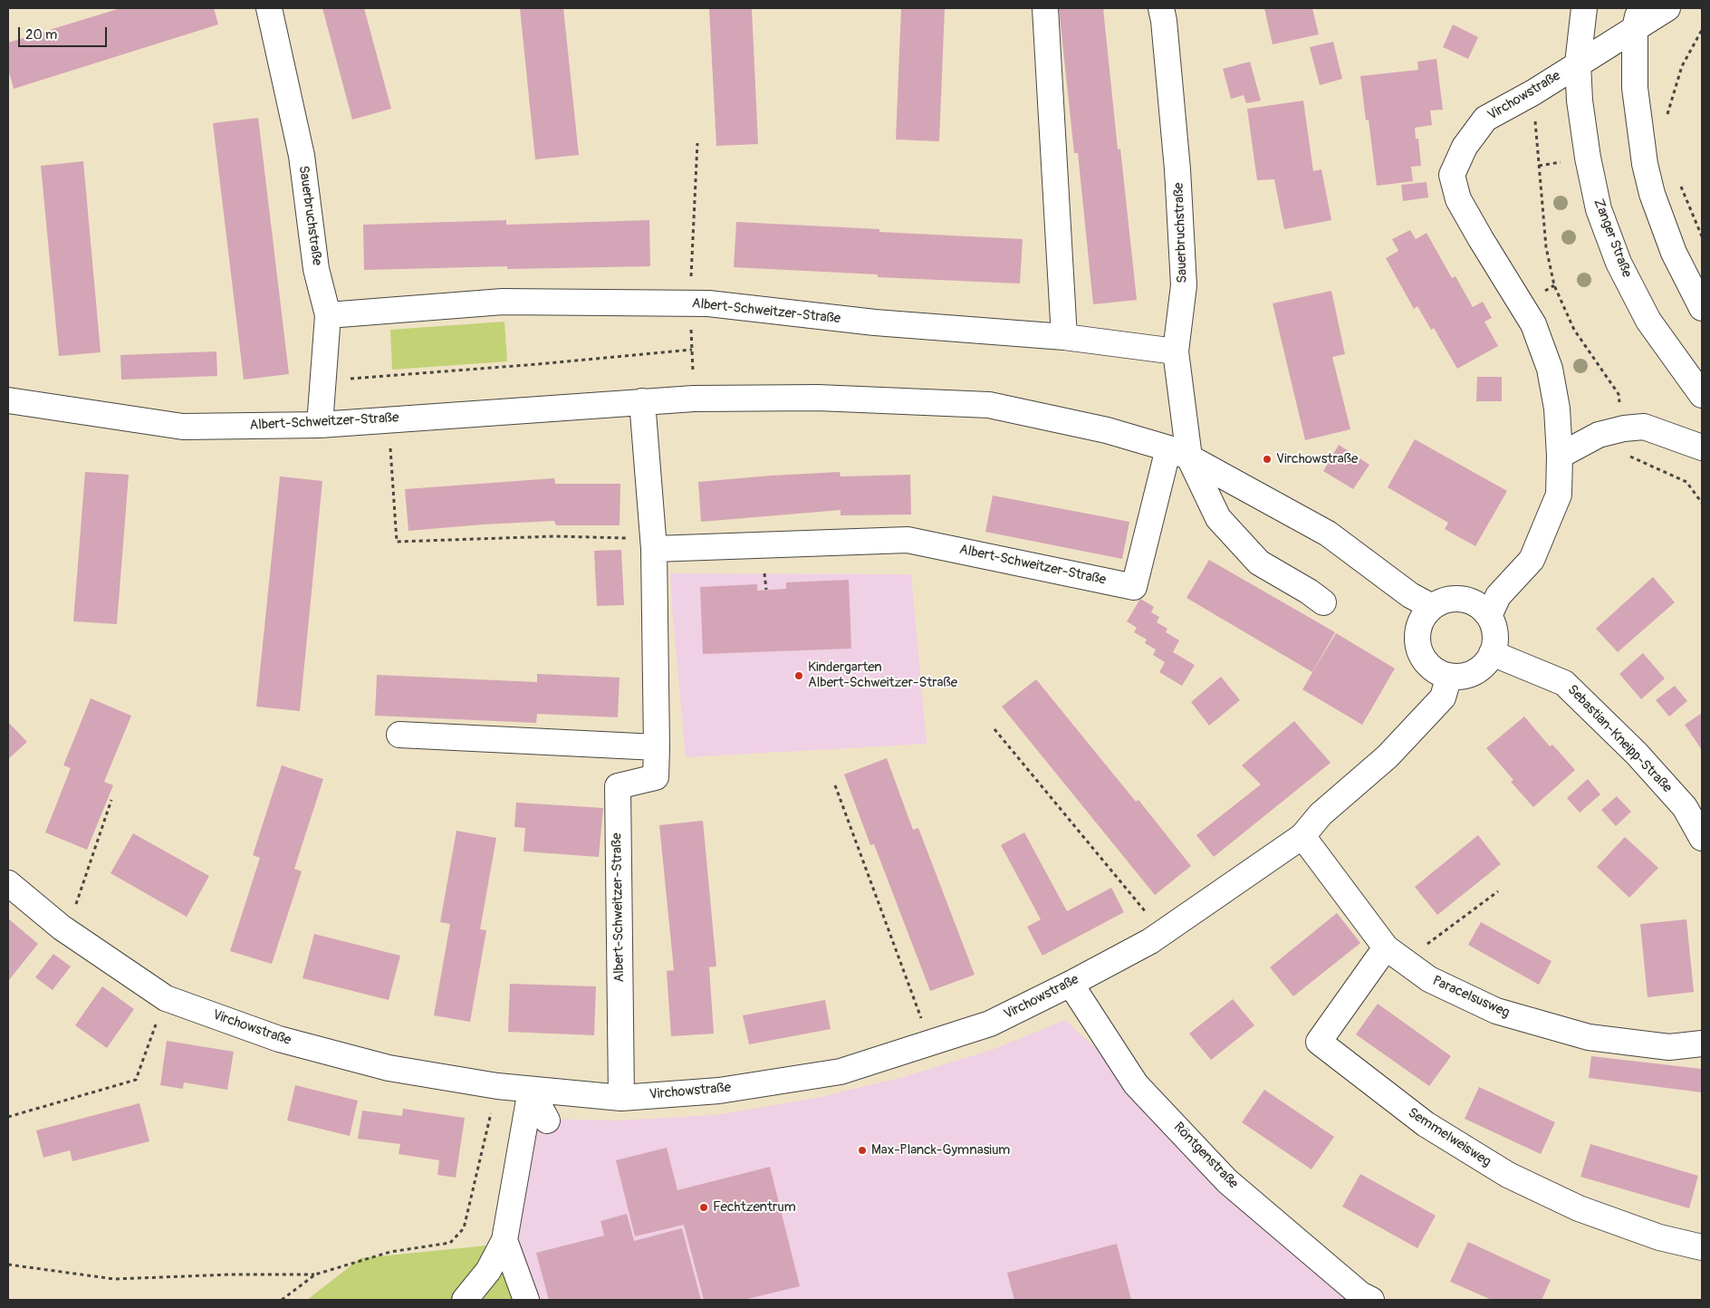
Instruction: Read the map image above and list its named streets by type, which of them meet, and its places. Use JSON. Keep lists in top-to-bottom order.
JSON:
{
  "streets": {
    "street": [
      "Virchowstraße",
      "Sauerbruchstraße",
      "Zanger Straße",
      "Albert-Schweitzer-Straße",
      "Sebastian-Kneipp-Straße",
      "Paracelsusweg",
      "Semmelweisweg",
      "Röntgenstraße"
    ]
  },
  "crossings": [
    ["Virchowstraße", "Zanger Straße"],
    ["Virchowstraße", "Albert-Schweitzer-Straße"],
    ["Virchowstraße", "Sebastian-Kneipp-Straße"],
    ["Virchowstraße", "Paracelsusweg"],
    ["Virchowstraße", "Röntgenstraße"],
    ["Sauerbruchstraße", "Albert-Schweitzer-Straße"],
    ["Albert-Schweitzer-Straße", "Sebastian-Kneipp-Straße"],
    ["Paracelsusweg", "Semmelweisweg"]
  ],
  "places": [
    "Virchowstraße",
    "Kindergarten Albert-Schweitzer-Straße",
    "Max-Planck-Gymnasium",
    "Fechtzentrum"
  ],
  "scale_bar": "20 m"
}
